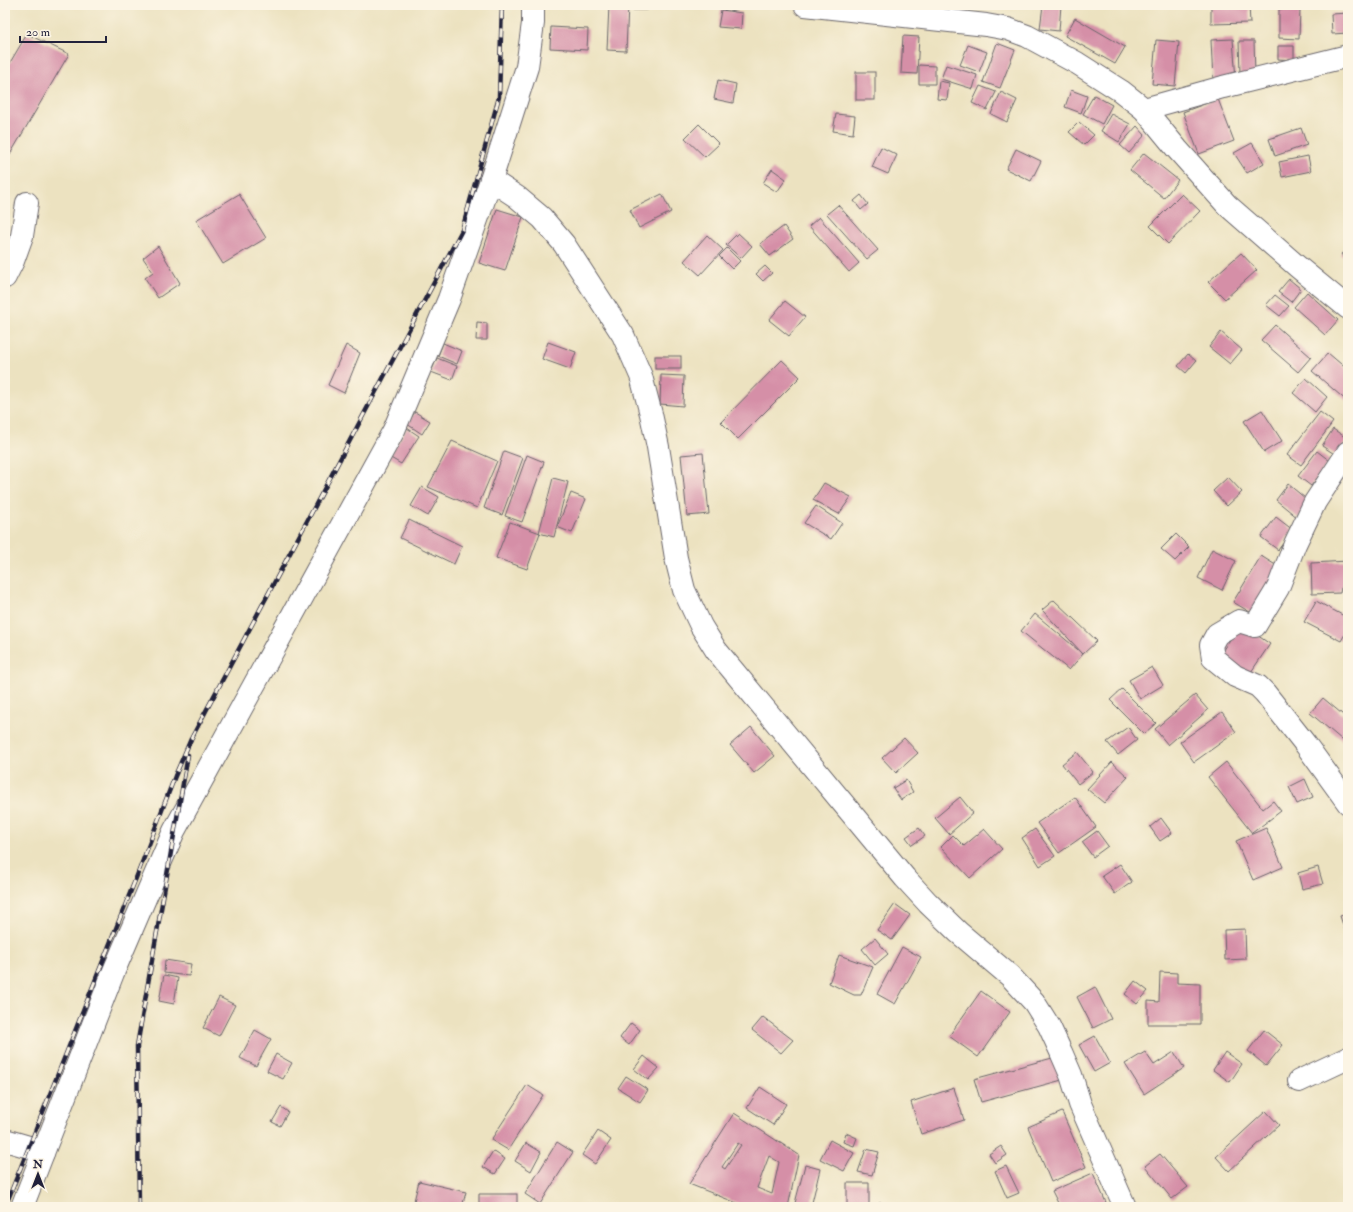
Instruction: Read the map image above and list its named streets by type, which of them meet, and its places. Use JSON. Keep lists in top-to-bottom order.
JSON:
{
  "scale_bar": "20 m",
  "north": "top"
}
